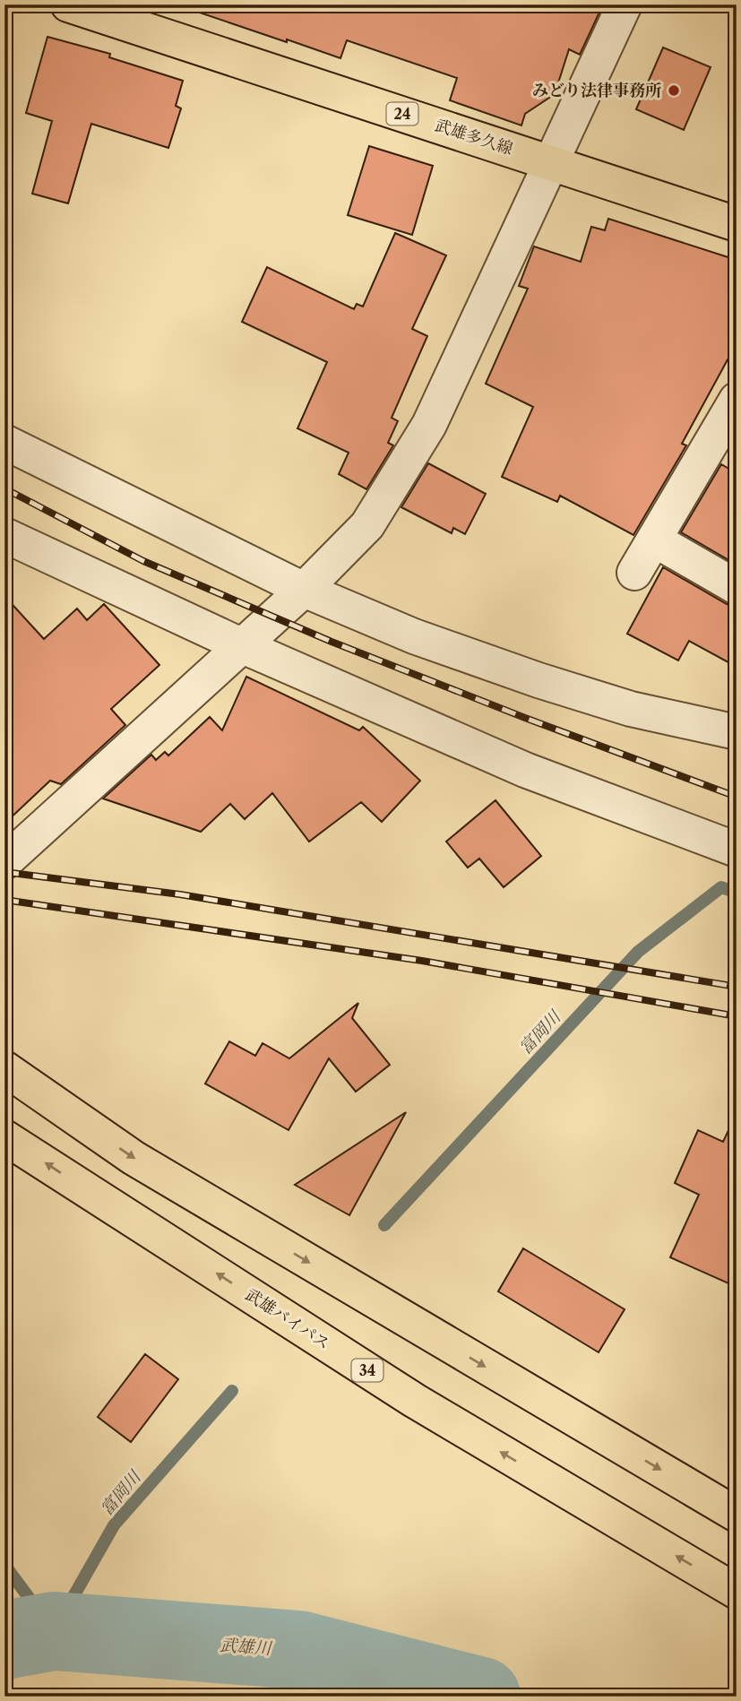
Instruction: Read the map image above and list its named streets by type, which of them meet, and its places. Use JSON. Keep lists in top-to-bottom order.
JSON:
{
  "streets": {
    "main road": [
      "24",
      "武雄多久線",
      "武雄バイパス",
      "34"
    ]
  },
  "water": ["富岡川", "武雄川"],
  "places": ["みどり法律事務所"]
}
